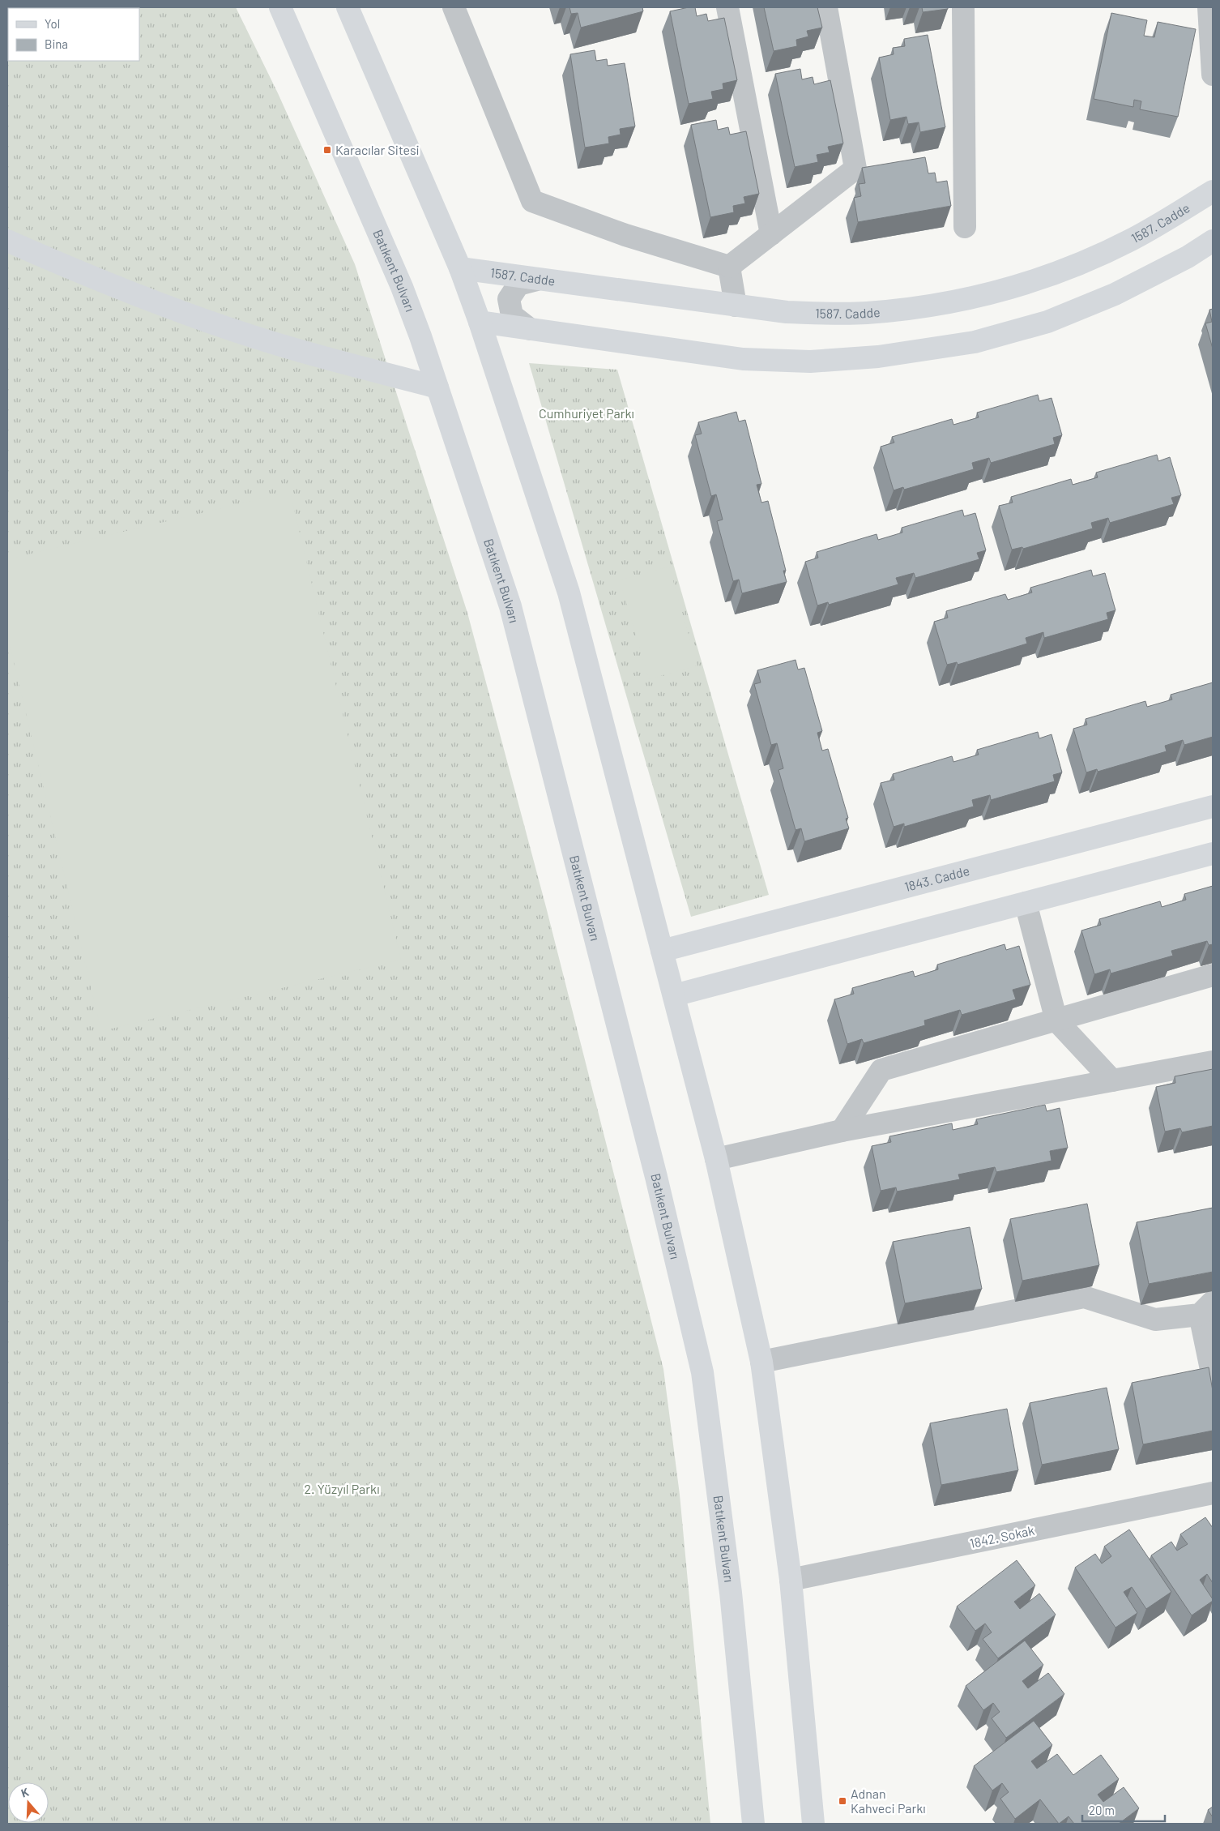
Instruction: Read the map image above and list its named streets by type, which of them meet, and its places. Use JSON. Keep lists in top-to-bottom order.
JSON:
{
  "streets": {
    "main road": ["1587. Cadde", "Batıkent Bulvarı", "1843. Cadde"],
    "street": ["1842. Sokak"]
  },
  "parks": ["Cumhuriyet Parkı", "2. Yüzyıl Parkı"],
  "places": {
    "transit": ["Karacılar Sitesi", "Adnan Kahveci Parkı"]
  },
  "legend": ["Yol", "Bina"],
  "scale_bar": "20 m",
  "north": "top"
}
